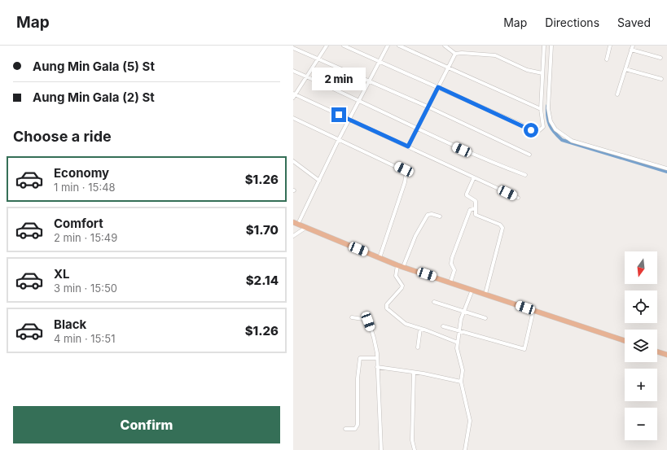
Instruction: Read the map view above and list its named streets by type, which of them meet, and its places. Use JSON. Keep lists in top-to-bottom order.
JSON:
{
  "north": "bottom",
  "page": {
    "header": "Map",
    "nav": ["Map", "Directions", "Saved"],
    "banner": ["Aung Min Gala (5) St", "Aung Min Gala (2) St"],
    "bubble": "2 min",
    "heading": "Choose a ride",
    "list": [
      {
        "name": "Economy",
        "note": "1 min · 15:48",
        "value": "$1.26"
      },
      {
        "name": "Comfort",
        "note": "2 min · 15:49",
        "value": "$1.70"
      },
      {
        "name": "XL",
        "note": "3 min · 15:50",
        "value": "$2.14"
      },
      {
        "name": "Black",
        "note": "4 min · 15:51",
        "value": "$1.26"
      }
    ],
    "map_buttons": ["+", "−"],
    "buttons": "Confirm"
  }
}
